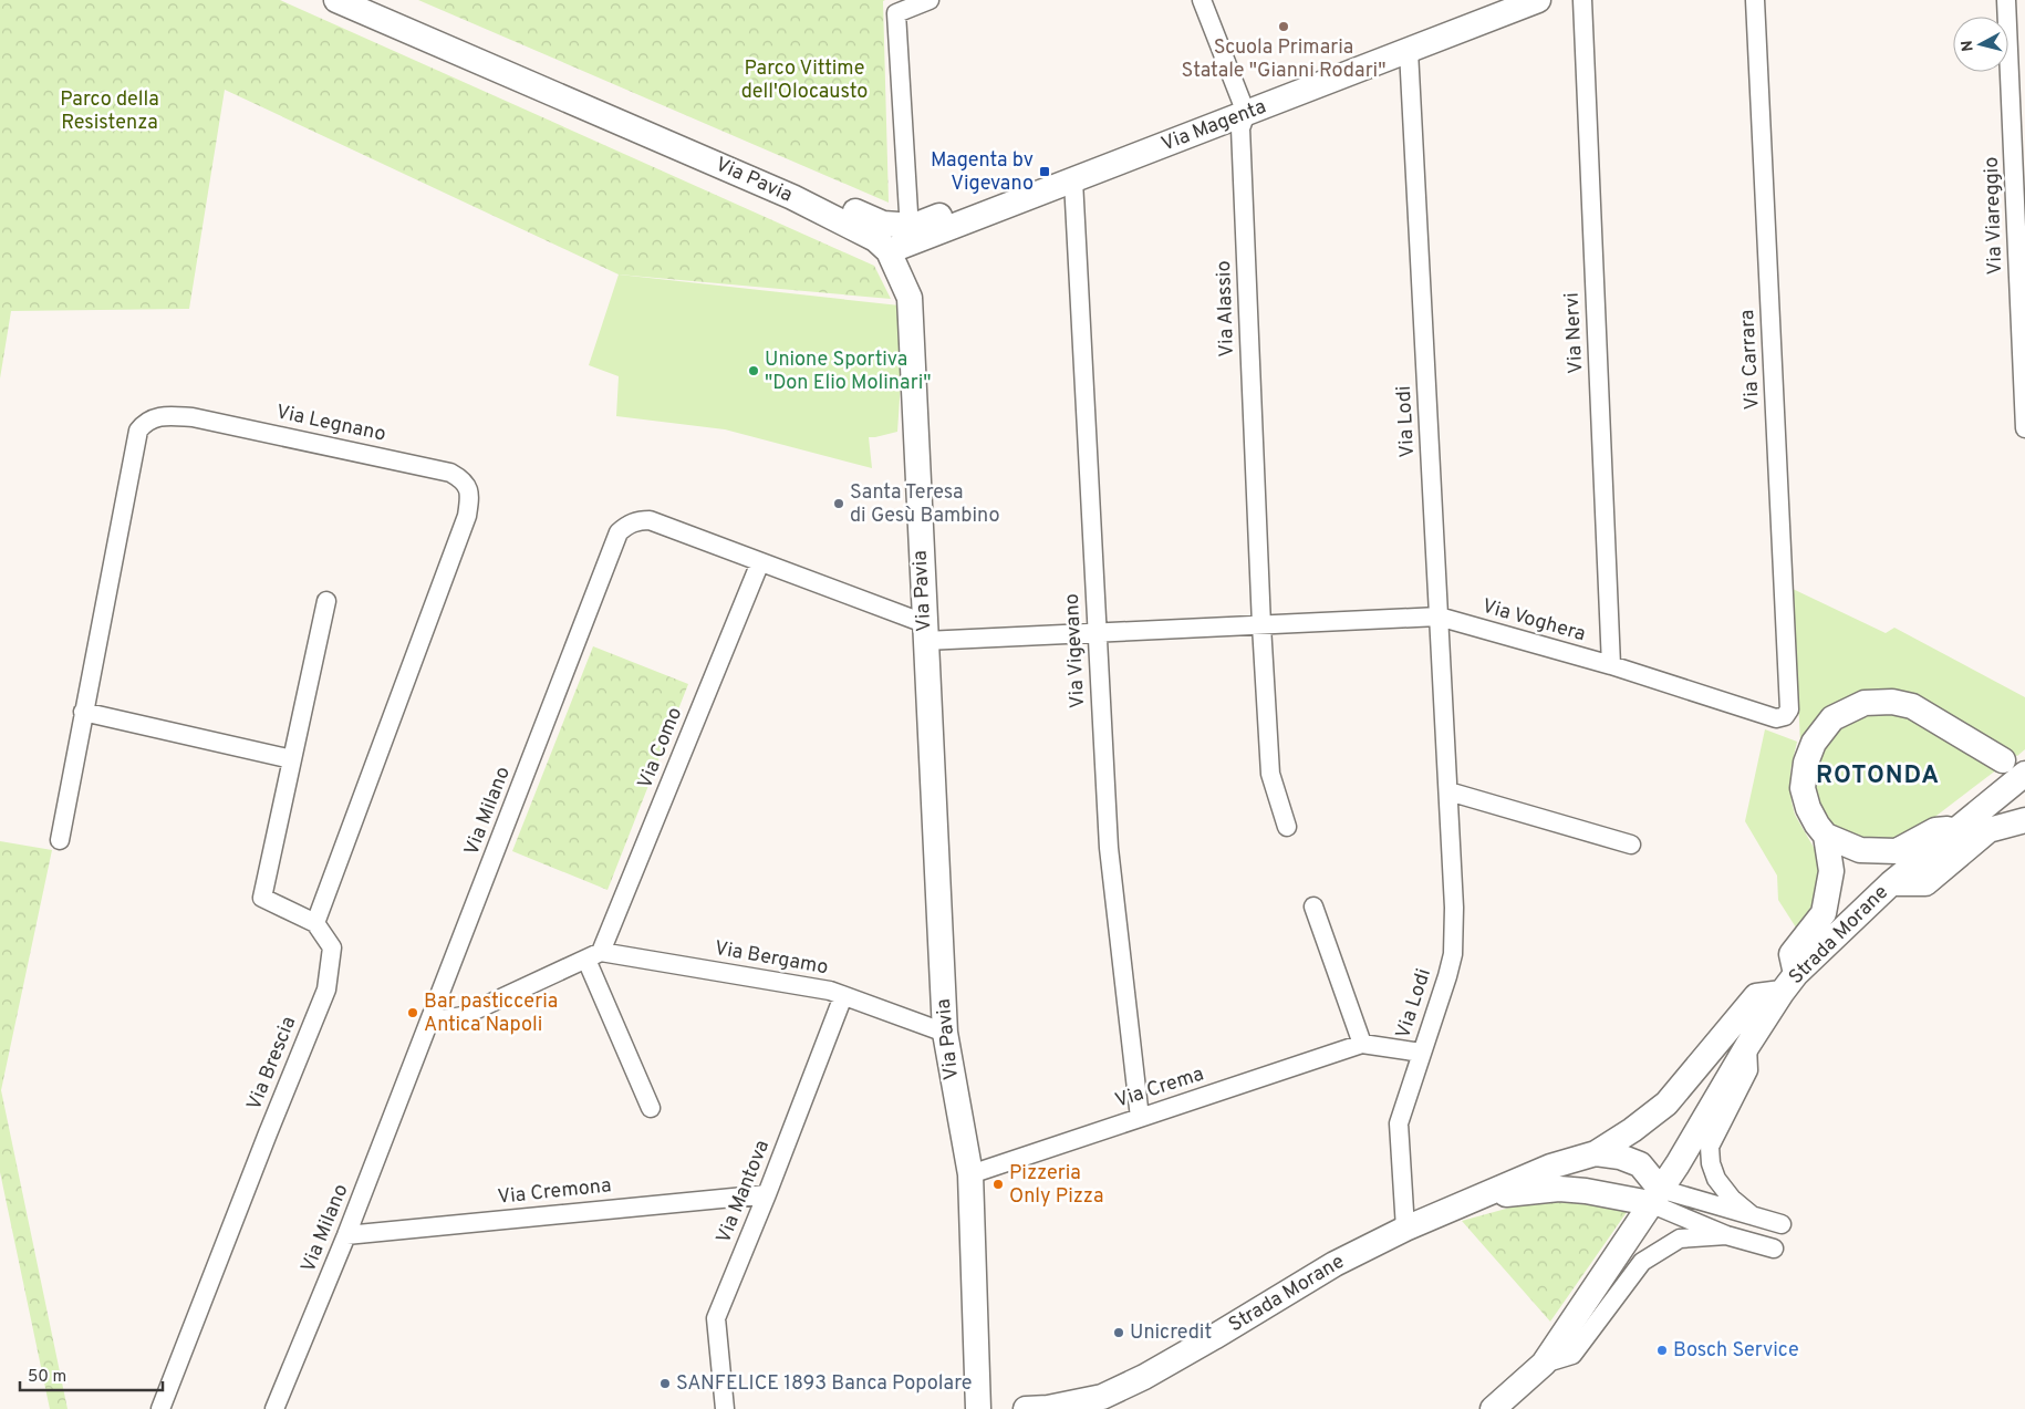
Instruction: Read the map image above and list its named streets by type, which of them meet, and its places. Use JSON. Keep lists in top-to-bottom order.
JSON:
{
  "streets": {
    "street": [
      "Via Magenta",
      "Via Pavia",
      "Via Viareggio",
      "Via Alassio",
      "Via Nervi",
      "Via Carrara",
      "Via Lodi",
      "Via Legnano",
      "Via Voghera",
      "Via Vigevano",
      "Via Como",
      "Via Milano",
      "Strada Morane",
      "Via Bergamo",
      "Via Brescia",
      "Via Crema",
      "Via Cremona",
      "Via Mantova"
    ]
  },
  "crossings": [
    ["Via Magenta", "Via Pavia"],
    ["Via Magenta", "Via Alassio"],
    ["Via Magenta", "Via Lodi"],
    ["Via Magenta", "Via Vigevano"],
    ["Via Pavia", "Via Voghera"],
    ["Via Pavia", "Via Milano"],
    ["Via Pavia", "Via Bergamo"],
    ["Via Pavia", "Via Crema"],
    ["Via Alassio", "Via Voghera"],
    ["Via Nervi", "Via Voghera"],
    ["Via Carrara", "Via Voghera"],
    ["Via Lodi", "Via Voghera"],
    ["Via Lodi", "Strada Morane"],
    ["Via Lodi", "Via Crema"],
    ["Via Legnano", "Via Brescia"],
    ["Via Voghera", "Via Vigevano"],
    ["Via Voghera", "Via Milano"],
    ["Via Vigevano", "Via Crema"],
    ["Via Como", "Via Milano"],
    ["Via Como", "Via Bergamo"],
    ["Via Milano", "Via Cremona"],
    ["Via Bergamo", "Via Mantova"],
    ["Via Cremona", "Via Mantova"]
  ],
  "districts": ["ROTONDA"],
  "parks": ["Parco Vittime dell'Olocausto", "Parco della Resistenza"],
  "places": {
    "other": [
      "Scuola Primaria Statale \"Gianni Rodari\"",
      "Unione Sportiva \"Don Elio Molinari\"",
      "Santa Teresa di Gesù Bambino",
      "Bar pasticceria Antica Napoli",
      "Pizzeria Only Pizza",
      "Unicredit",
      "Bosch Service",
      "SANFELICE 1893 Banca Popolare"
    ],
    "transit": ["Magenta bv Vigevano"]
  },
  "scale_bar": "50 m",
  "north": "left"
}
